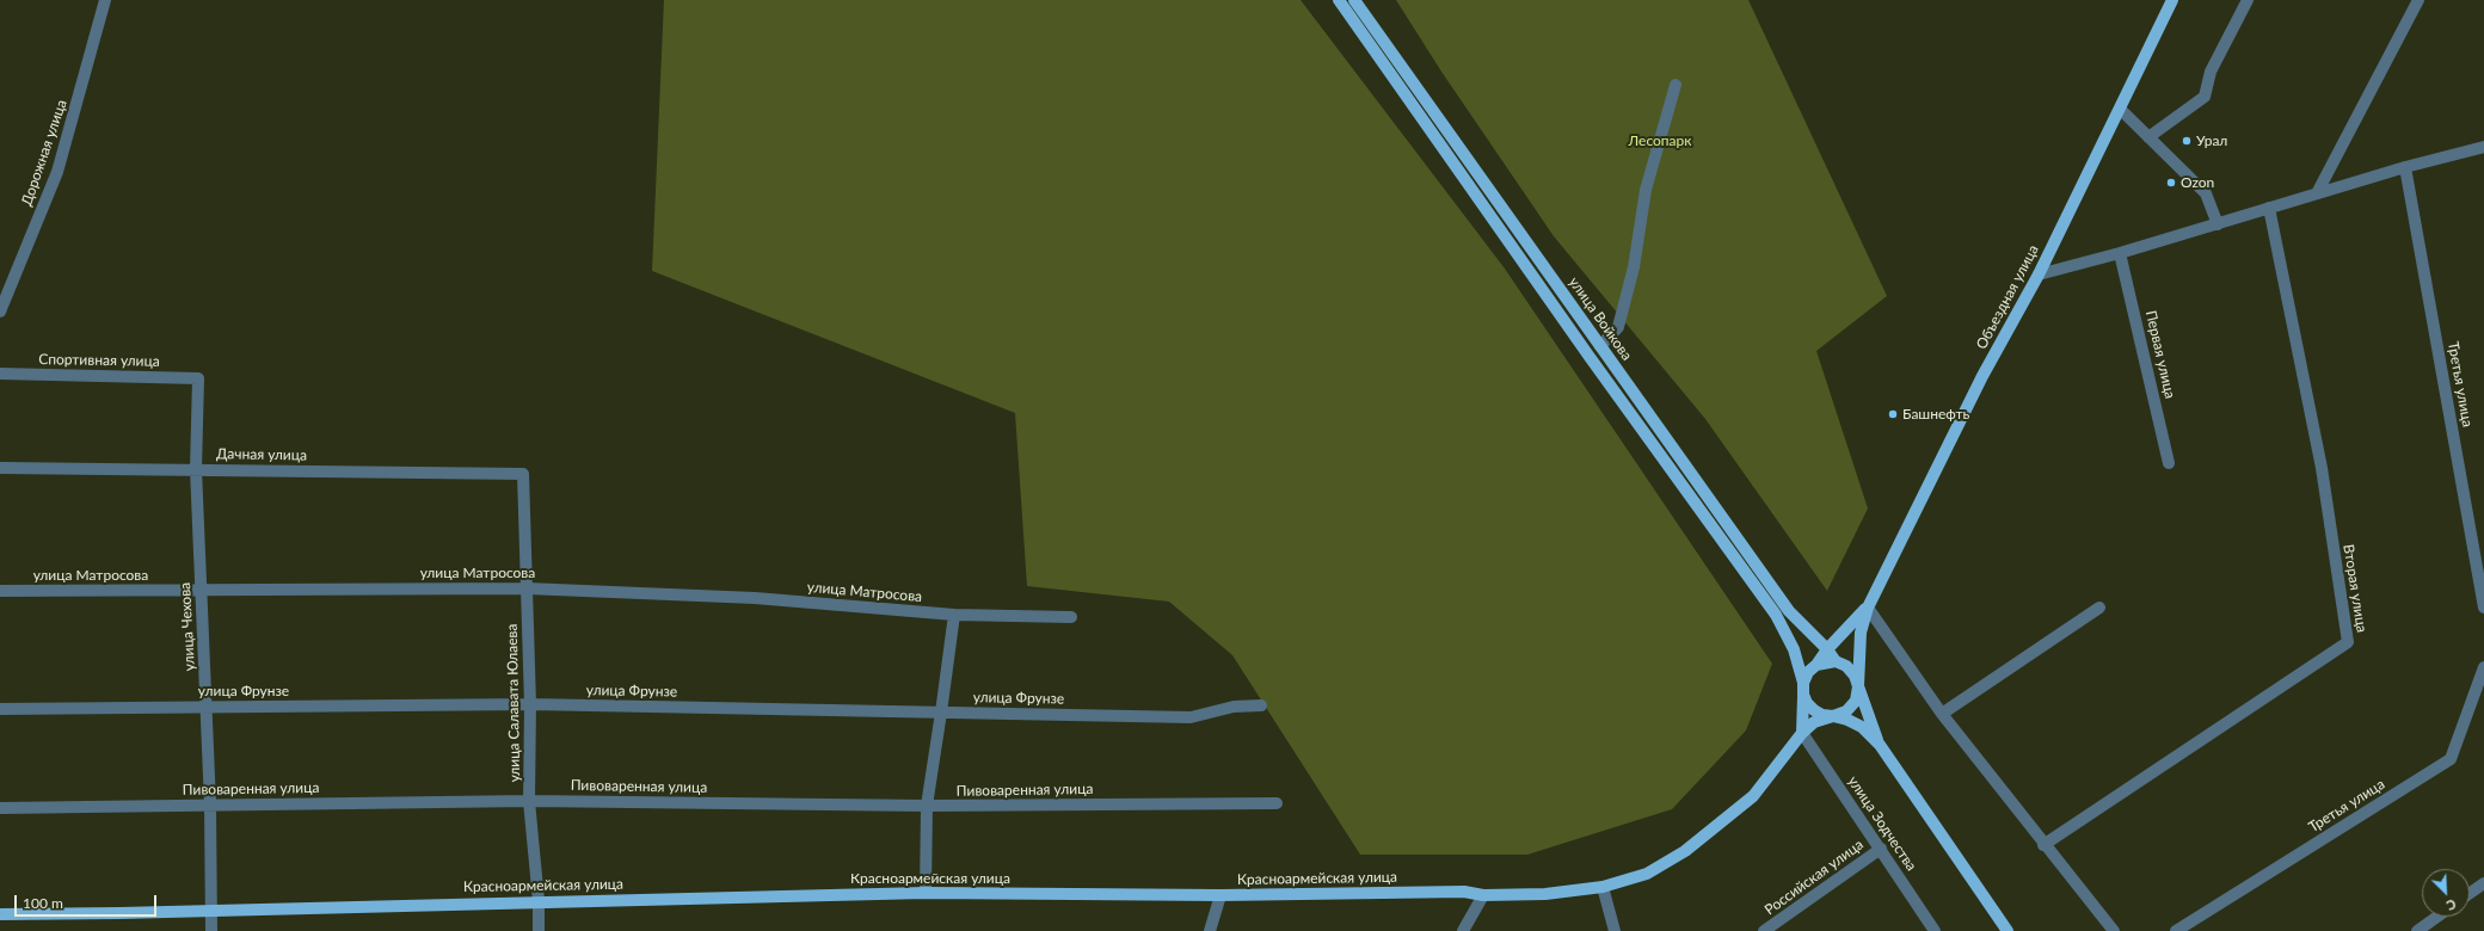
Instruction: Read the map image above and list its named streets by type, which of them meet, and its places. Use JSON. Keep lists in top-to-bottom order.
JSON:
{
  "streets": {
    "main road": ["Объездная улица", "улица Войкова", "Красноармейская улица"],
    "street": [
      "Дорожная улица",
      "Первая улица",
      "Спортивная улица",
      "Третья улица",
      "Дачная улица",
      "улица Матросова",
      "Вторая улица",
      "улица Чехова",
      "улица Фрунзе",
      "улица Салавата Юлаева",
      "Пивоваренная улица",
      "улица Зодчества",
      "Российская улица"
    ]
  },
  "crossings": [
    ["улица Войкова", "Красноармейская улица"],
    ["Спортивная улица", "улица Чехова"],
    ["Дачная улица", "улица Чехова"],
    ["Дачная улица", "улица Салавата Юлаева"],
    ["улица Матросова", "улица Чехова"],
    ["улица Матросова", "улица Салавата Юлаева"],
    ["улица Чехова", "улица Фрунзе"],
    ["улица Чехова", "Пивоваренная улица"],
    ["улица Чехова", "Красноармейская улица"],
    ["улица Фрунзе", "улица Салавата Юлаева"],
    ["улица Салавата Юлаева", "Пивоваренная улица"],
    ["улица Салавата Юлаева", "Красноармейская улица"],
    ["улица Зодчества", "Российская улица"],
    ["улица Зодчества", "Красноармейская улица"]
  ],
  "parks": ["Лесопарк"],
  "places": ["Урал", "Ozon", "Башнефть"],
  "scale_bar": "100 m",
  "north": "bottom right"
}
